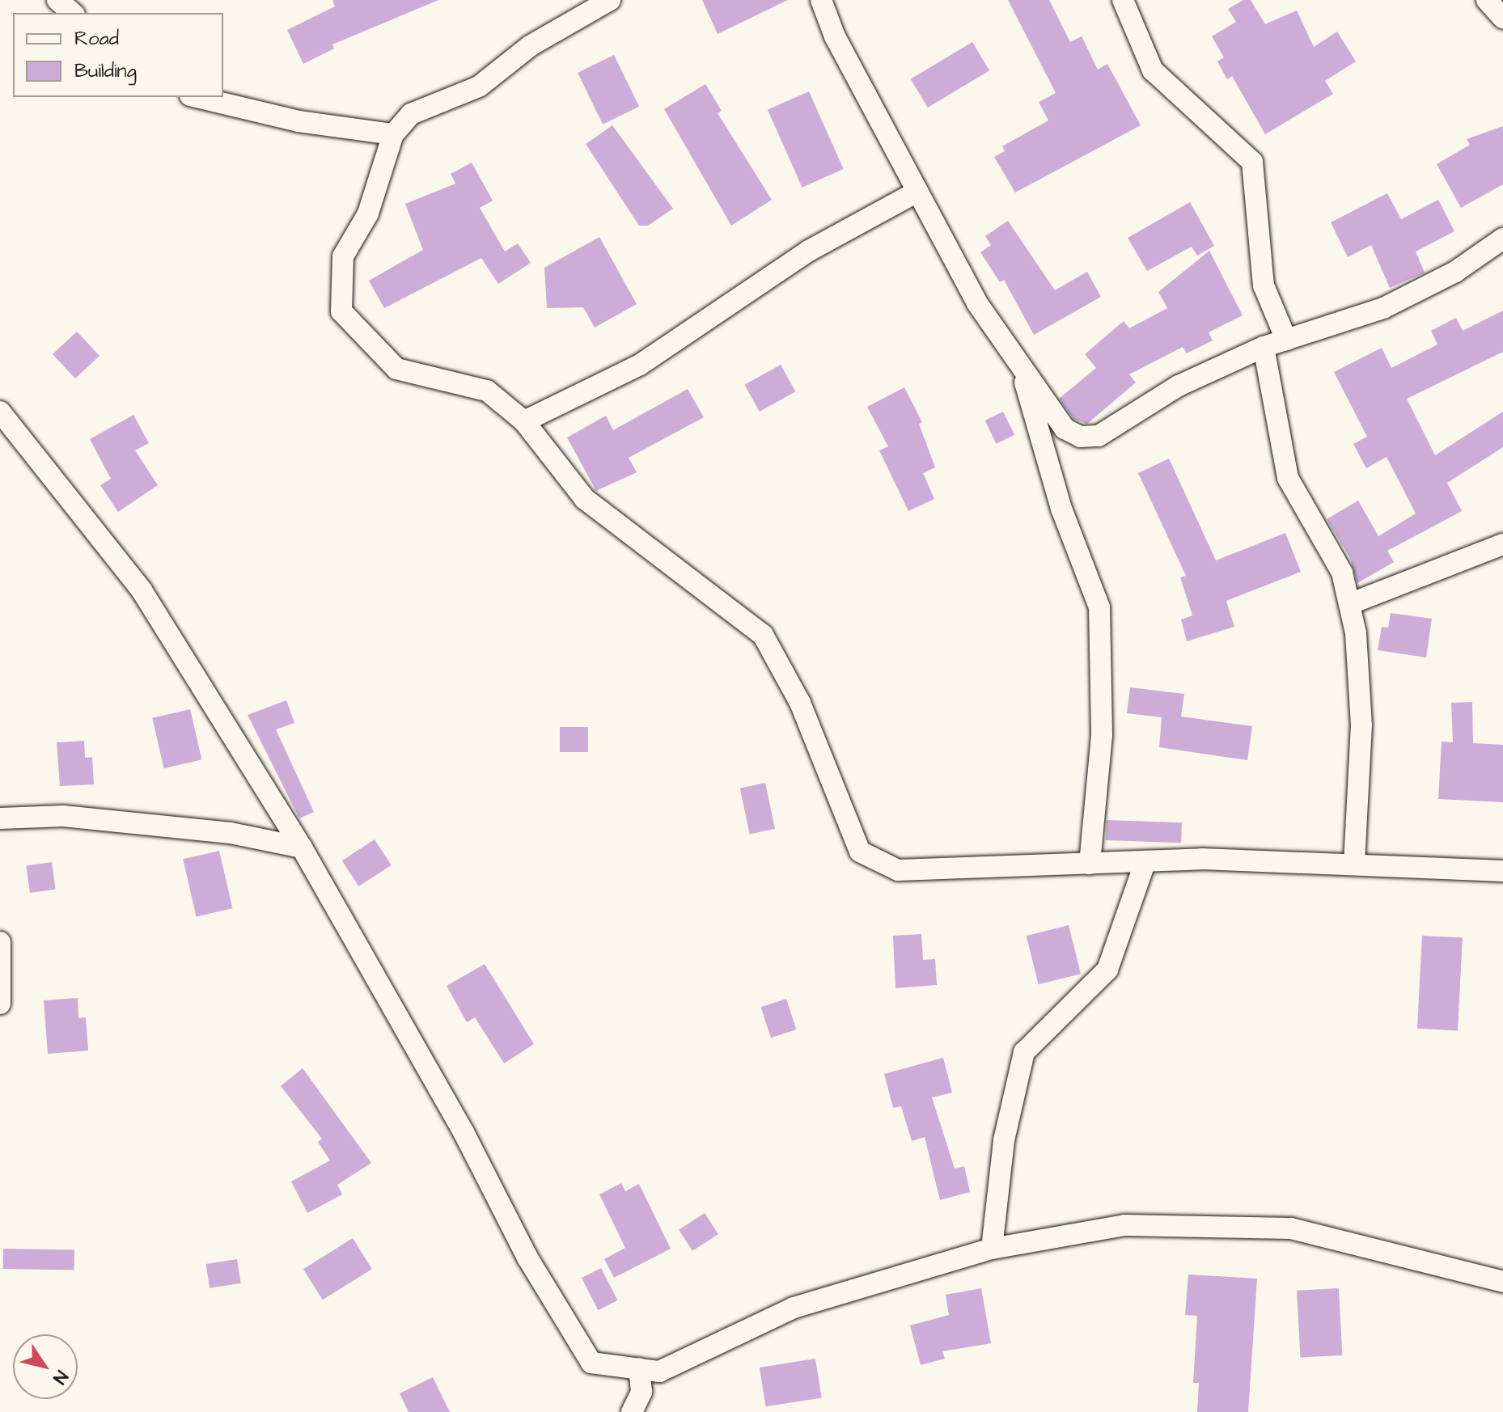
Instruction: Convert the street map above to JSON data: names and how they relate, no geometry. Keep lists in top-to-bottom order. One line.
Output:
{"legend":["Road","Building"],"north":"bottom right"}
